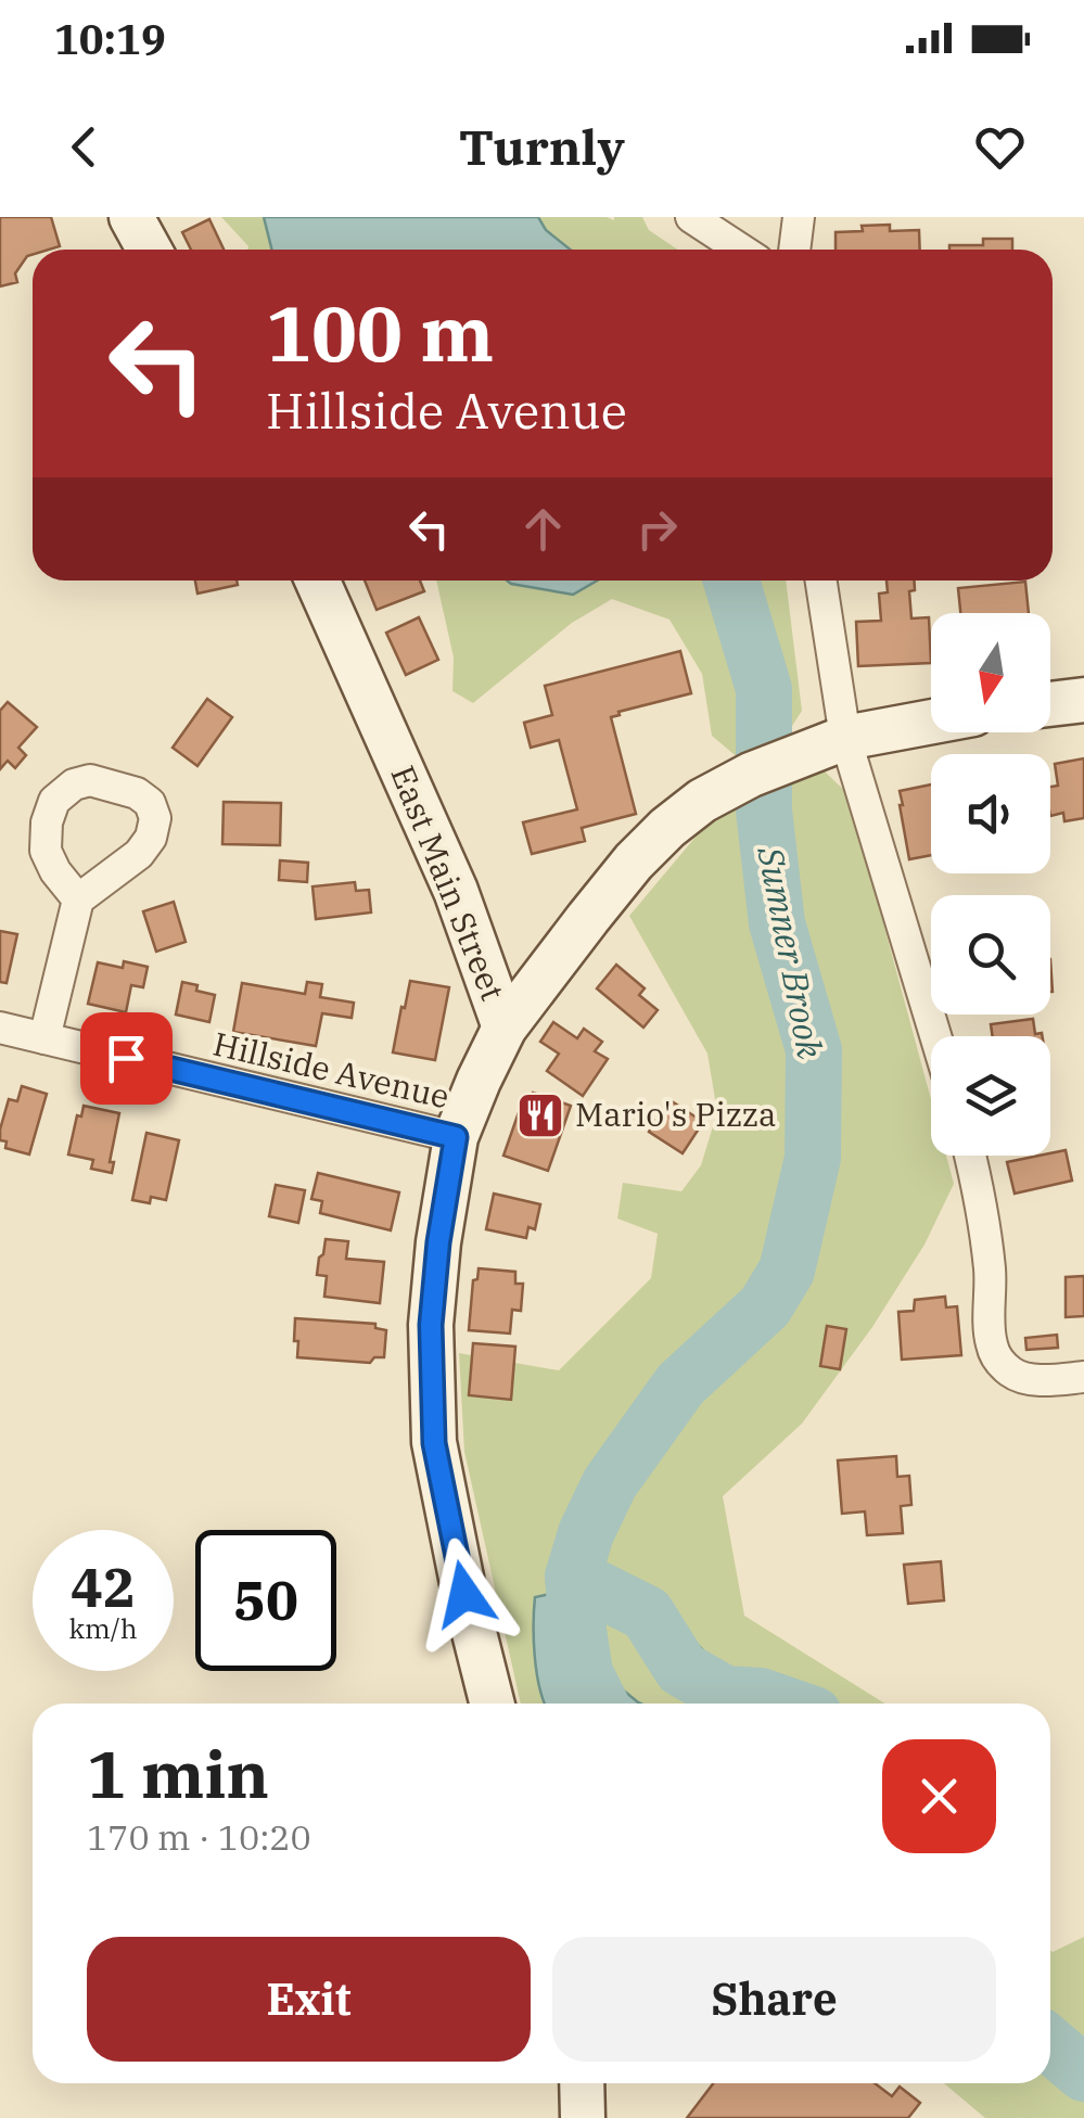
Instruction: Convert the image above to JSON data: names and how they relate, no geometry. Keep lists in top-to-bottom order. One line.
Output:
{"streets":{"main road":["East Main Street"],"street":["Hillside Avenue"]},"crossings":[["East Main Street","Hillside Avenue"]],"water":["Sumner Brook"],"places":{"restaurant":["Mario's Pizza"]},"north":"bottom","page":{"status":"10:19","header":"Turnly","turn":["100 m","Hillside Avenue"],"speed":"42 km/h","limit":"50","heading":["1 min","170 m · 10:20"],"buttons":["Exit","Share"]}}
